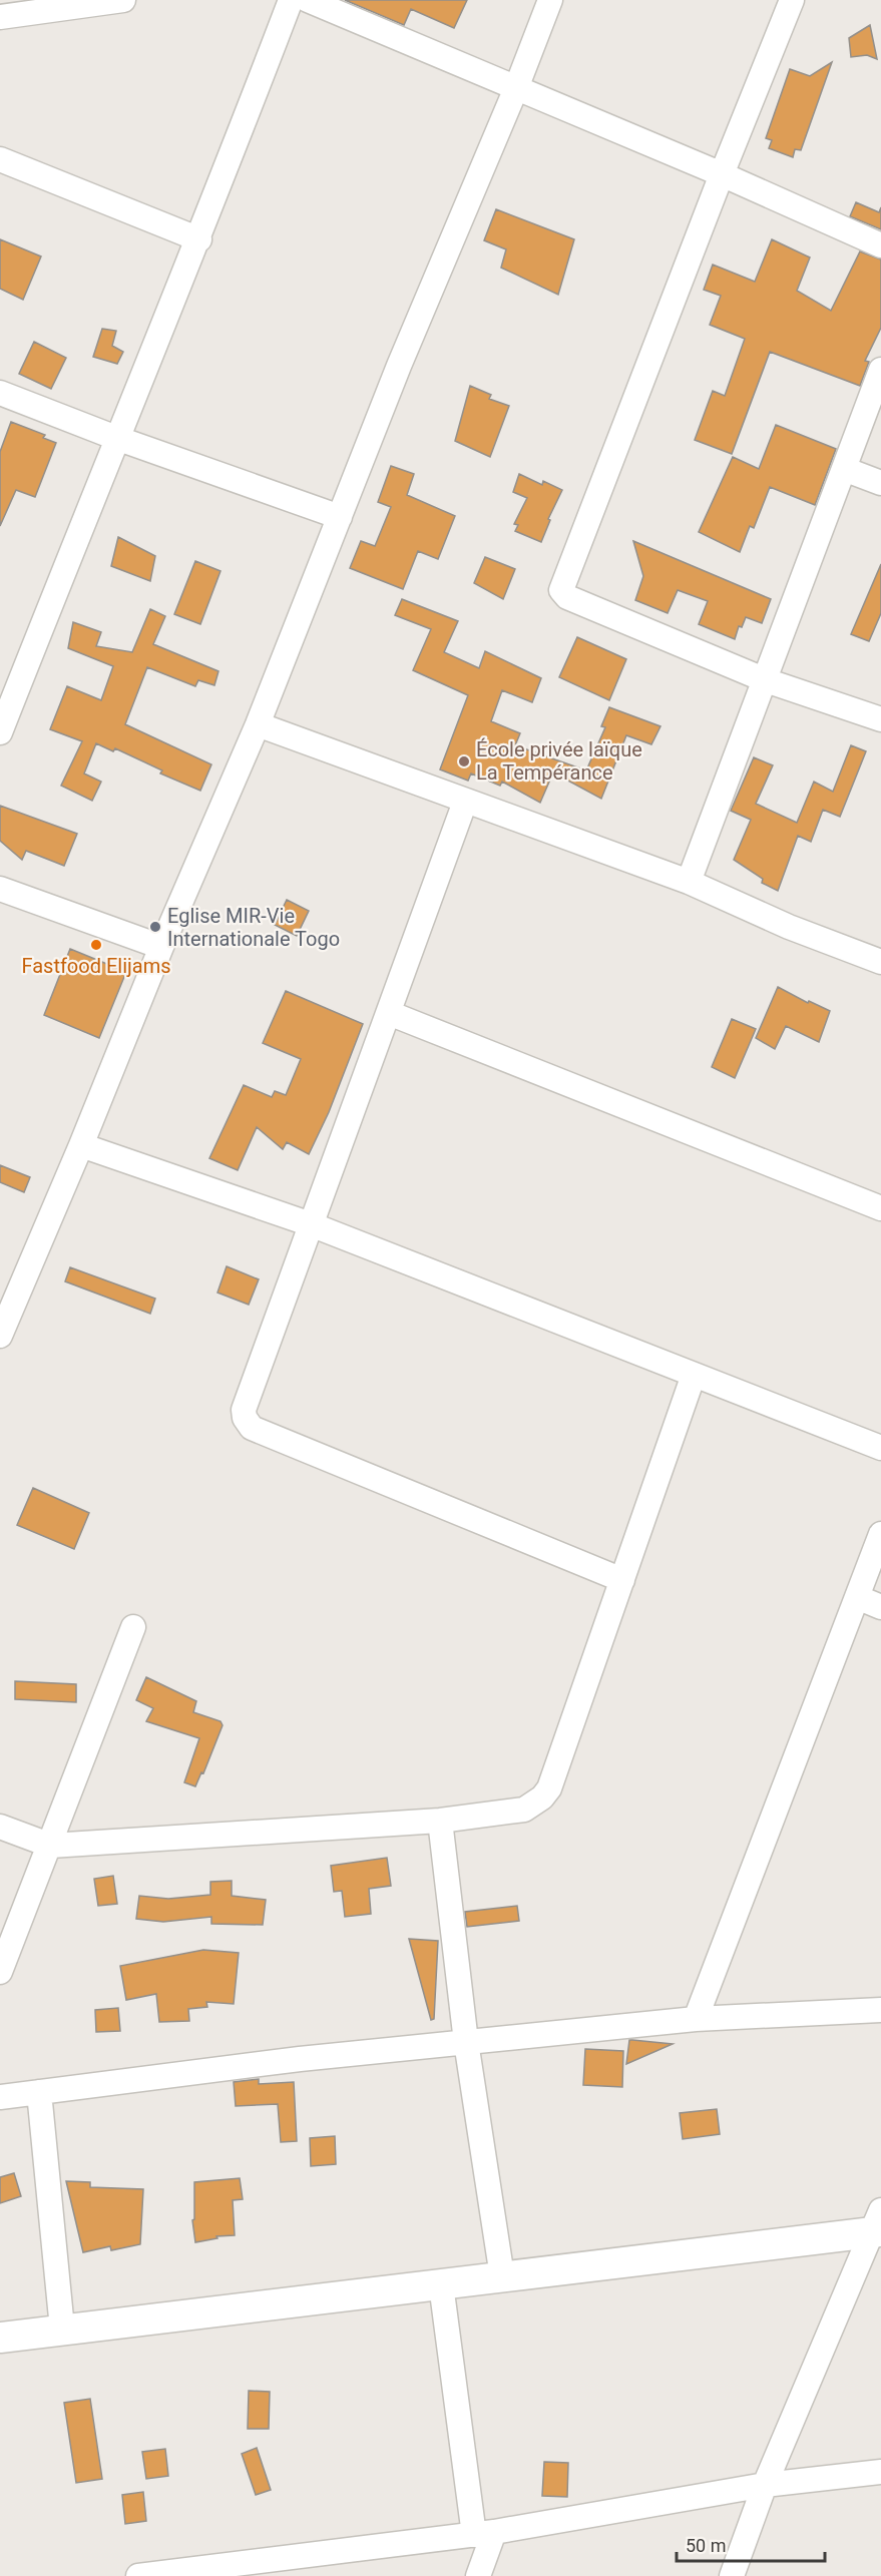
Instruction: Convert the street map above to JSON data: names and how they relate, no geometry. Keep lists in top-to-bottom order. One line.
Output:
{"places":["École privée laïque La Tempérance","Eglise MIR-Vie Internationale Togo","Fastfood Elijams"],"scale_bar":"50 m"}
